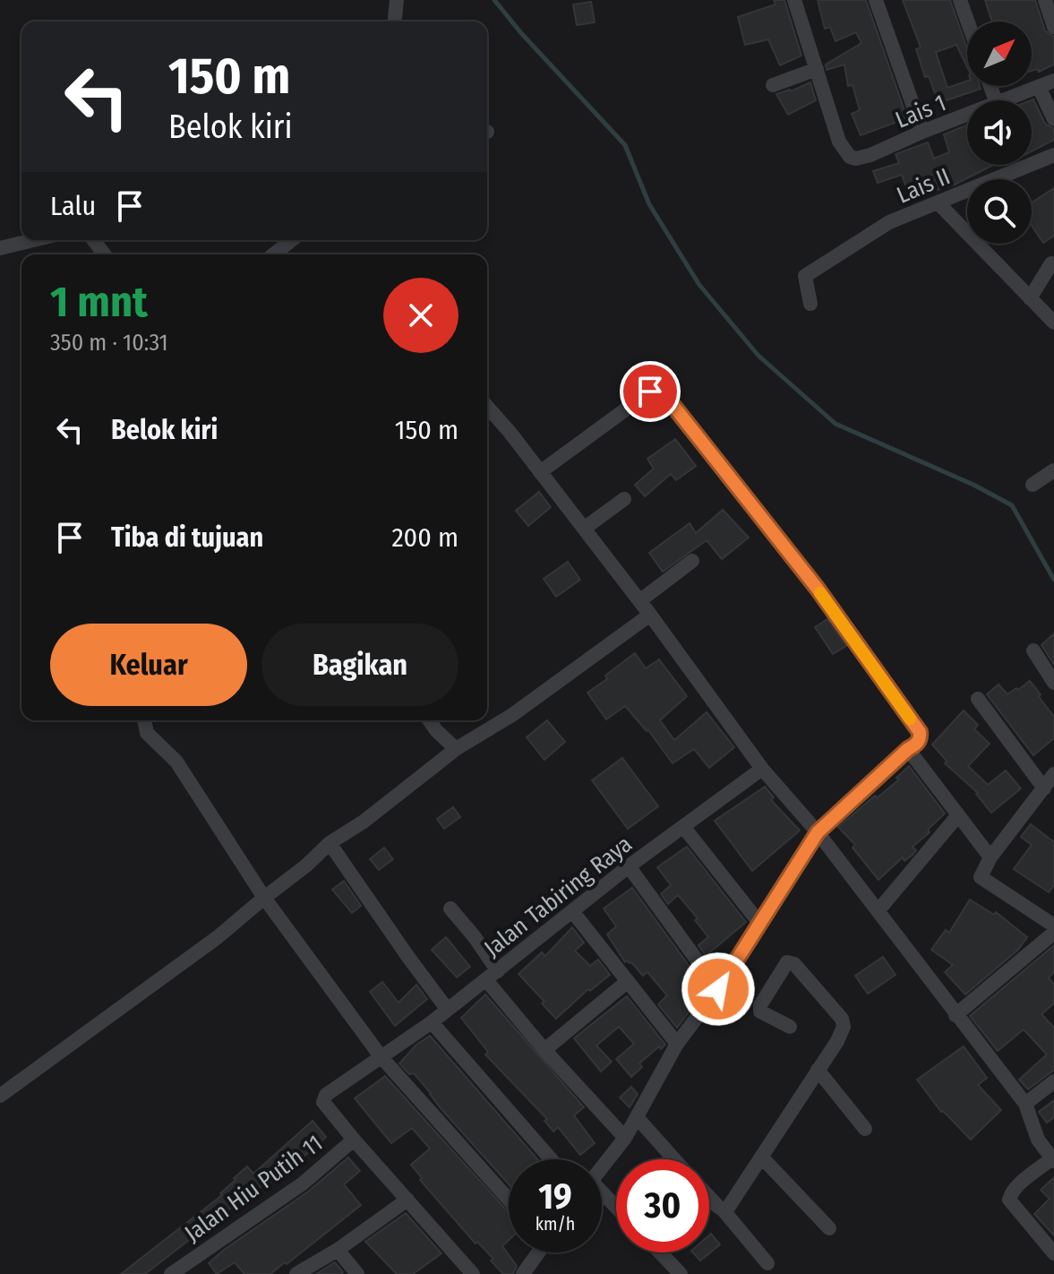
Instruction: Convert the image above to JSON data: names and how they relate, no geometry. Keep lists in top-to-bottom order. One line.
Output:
{"streets":{"street":["Lais 1","Lais II","Jalan Tabiring Raya","Jalan Hiu Putih 11"]},"crossings":[["Jalan Tabiring Raya","Jalan Hiu Putih 11"]],"north":"top right","page":{"turn":["150 m","Belok kiri"],"then":"Lalu","heading":["1 mnt","350 m · 10:31"],"list":[{"name":"Belok kiri","value":"150 m"},{"name":"Tiba di tujuan","value":"200 m"}],"buttons":["Keluar","Bagikan"],"speed":"19 km/h","limit":"30"}}
